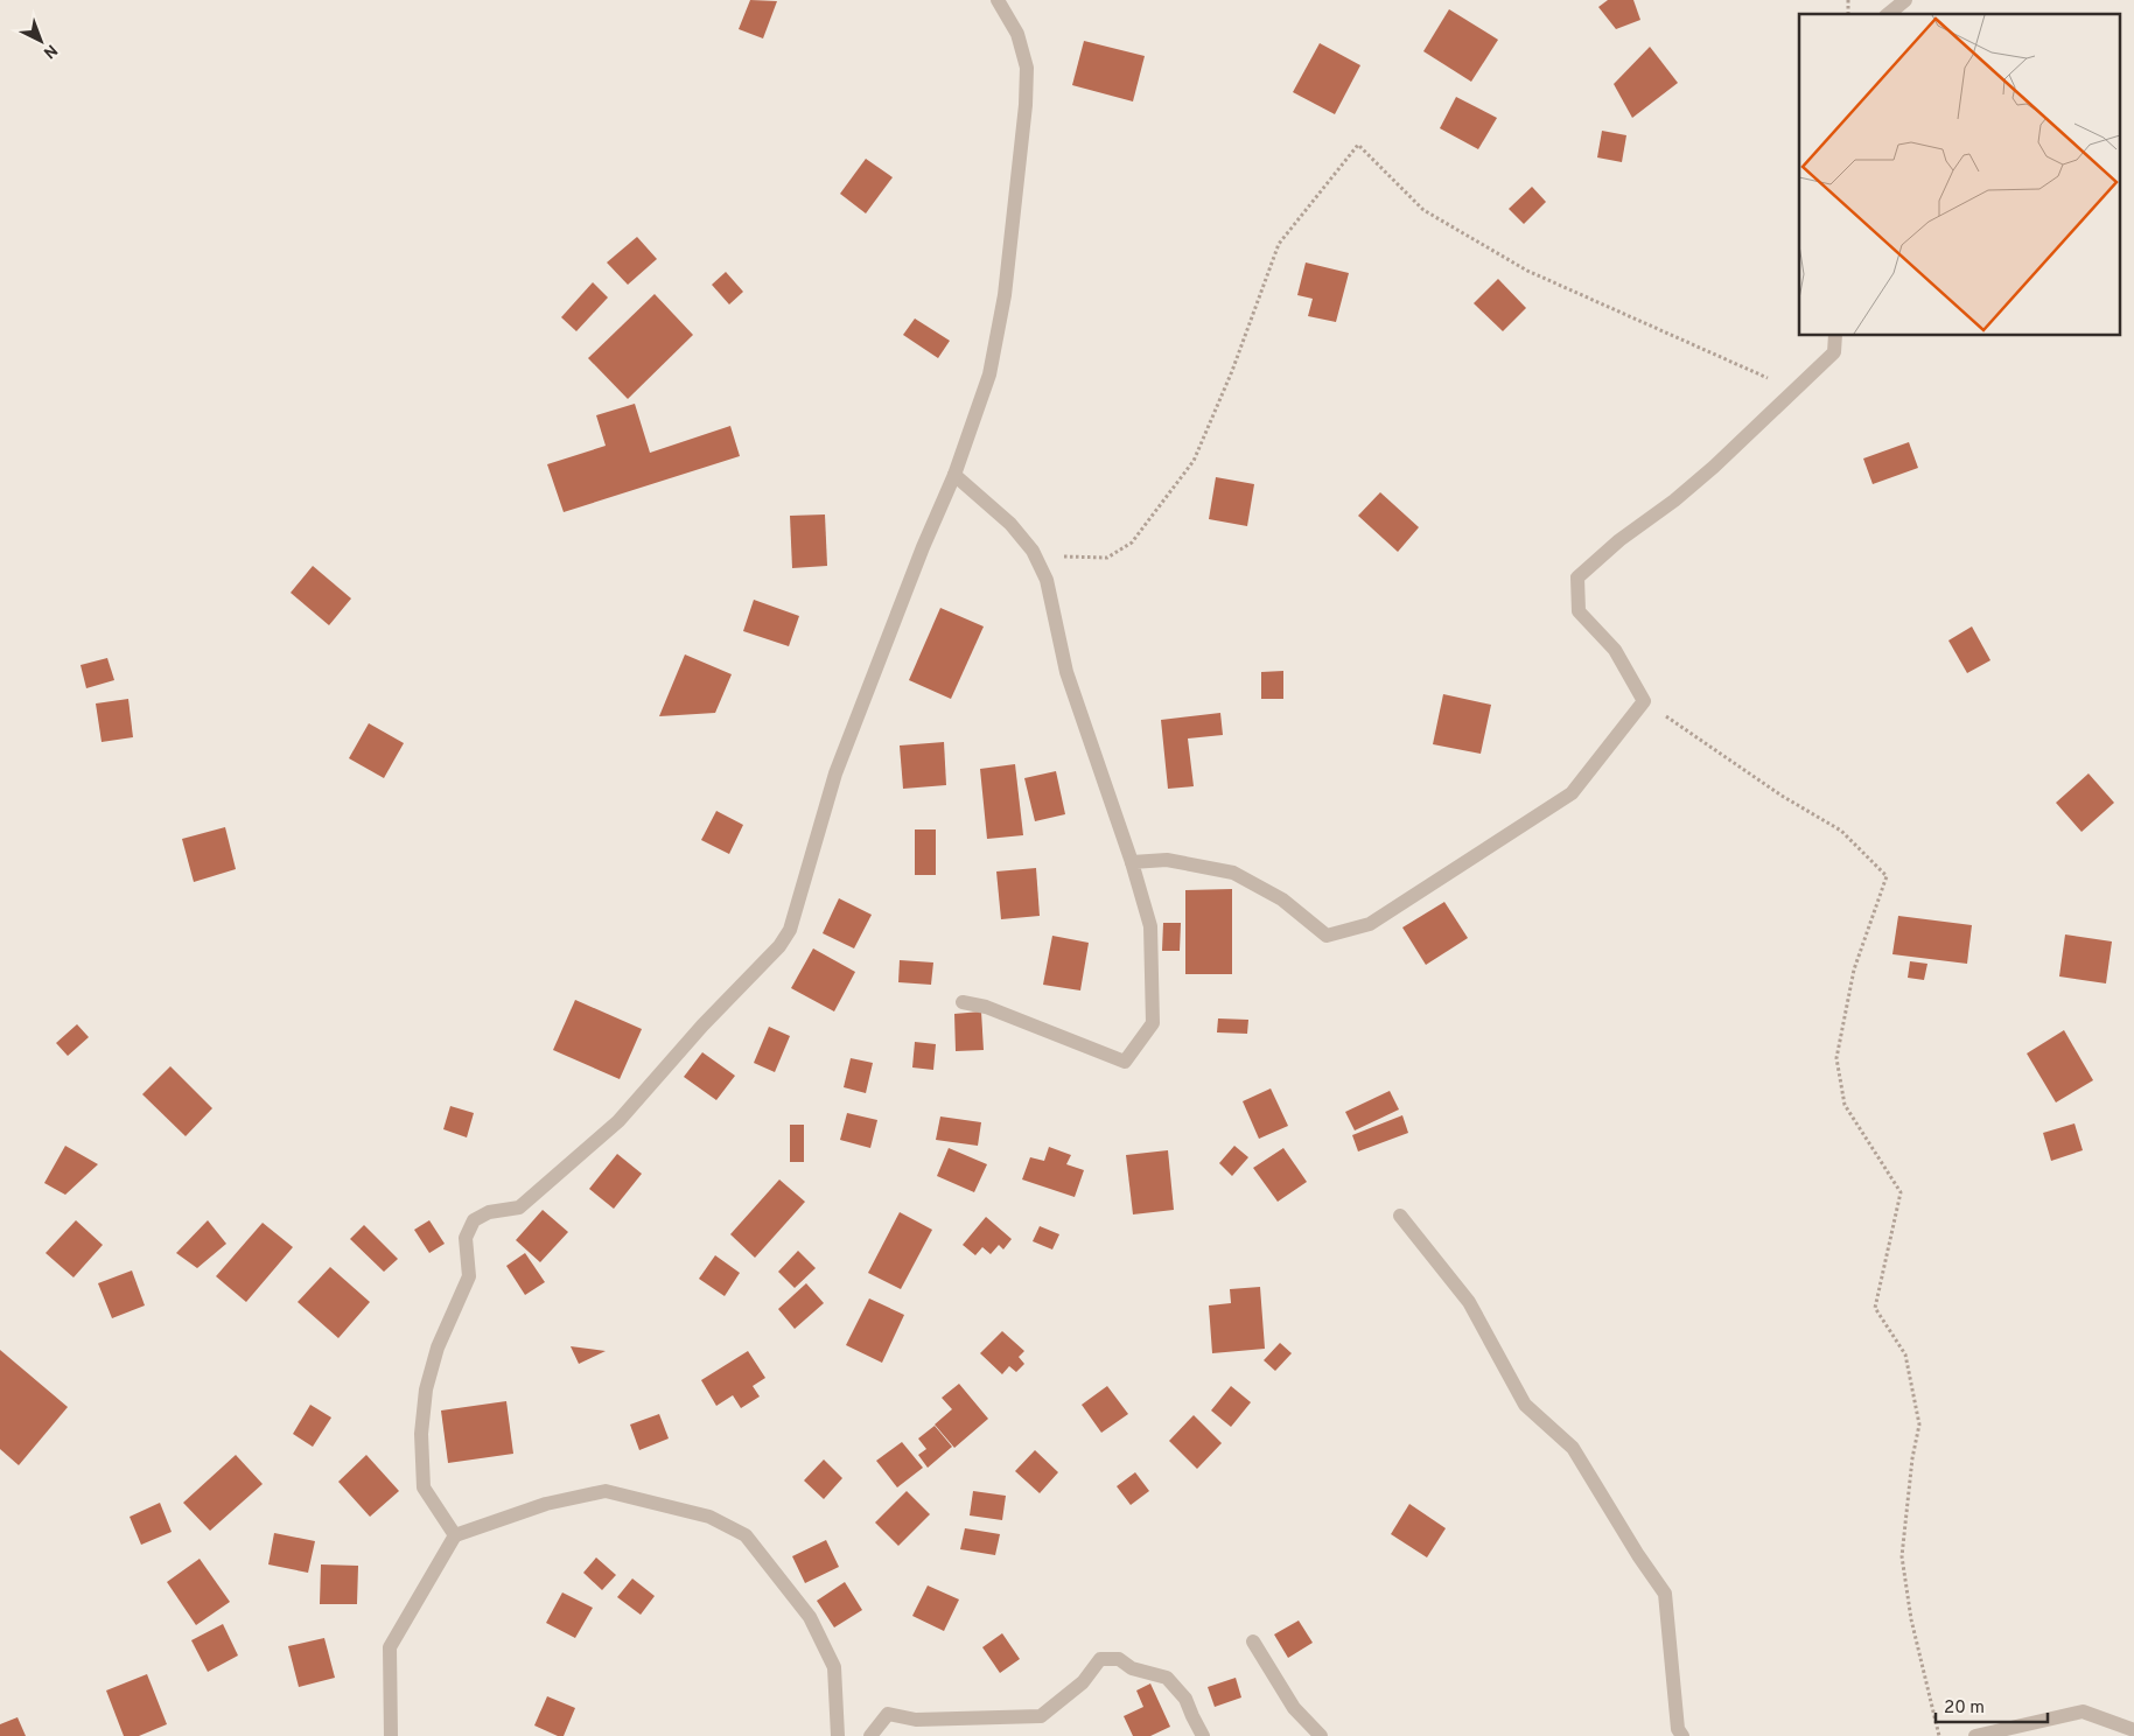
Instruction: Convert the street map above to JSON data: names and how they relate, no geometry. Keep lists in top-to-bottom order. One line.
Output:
{"scale_bar":"20 m","north":"bottom right"}
